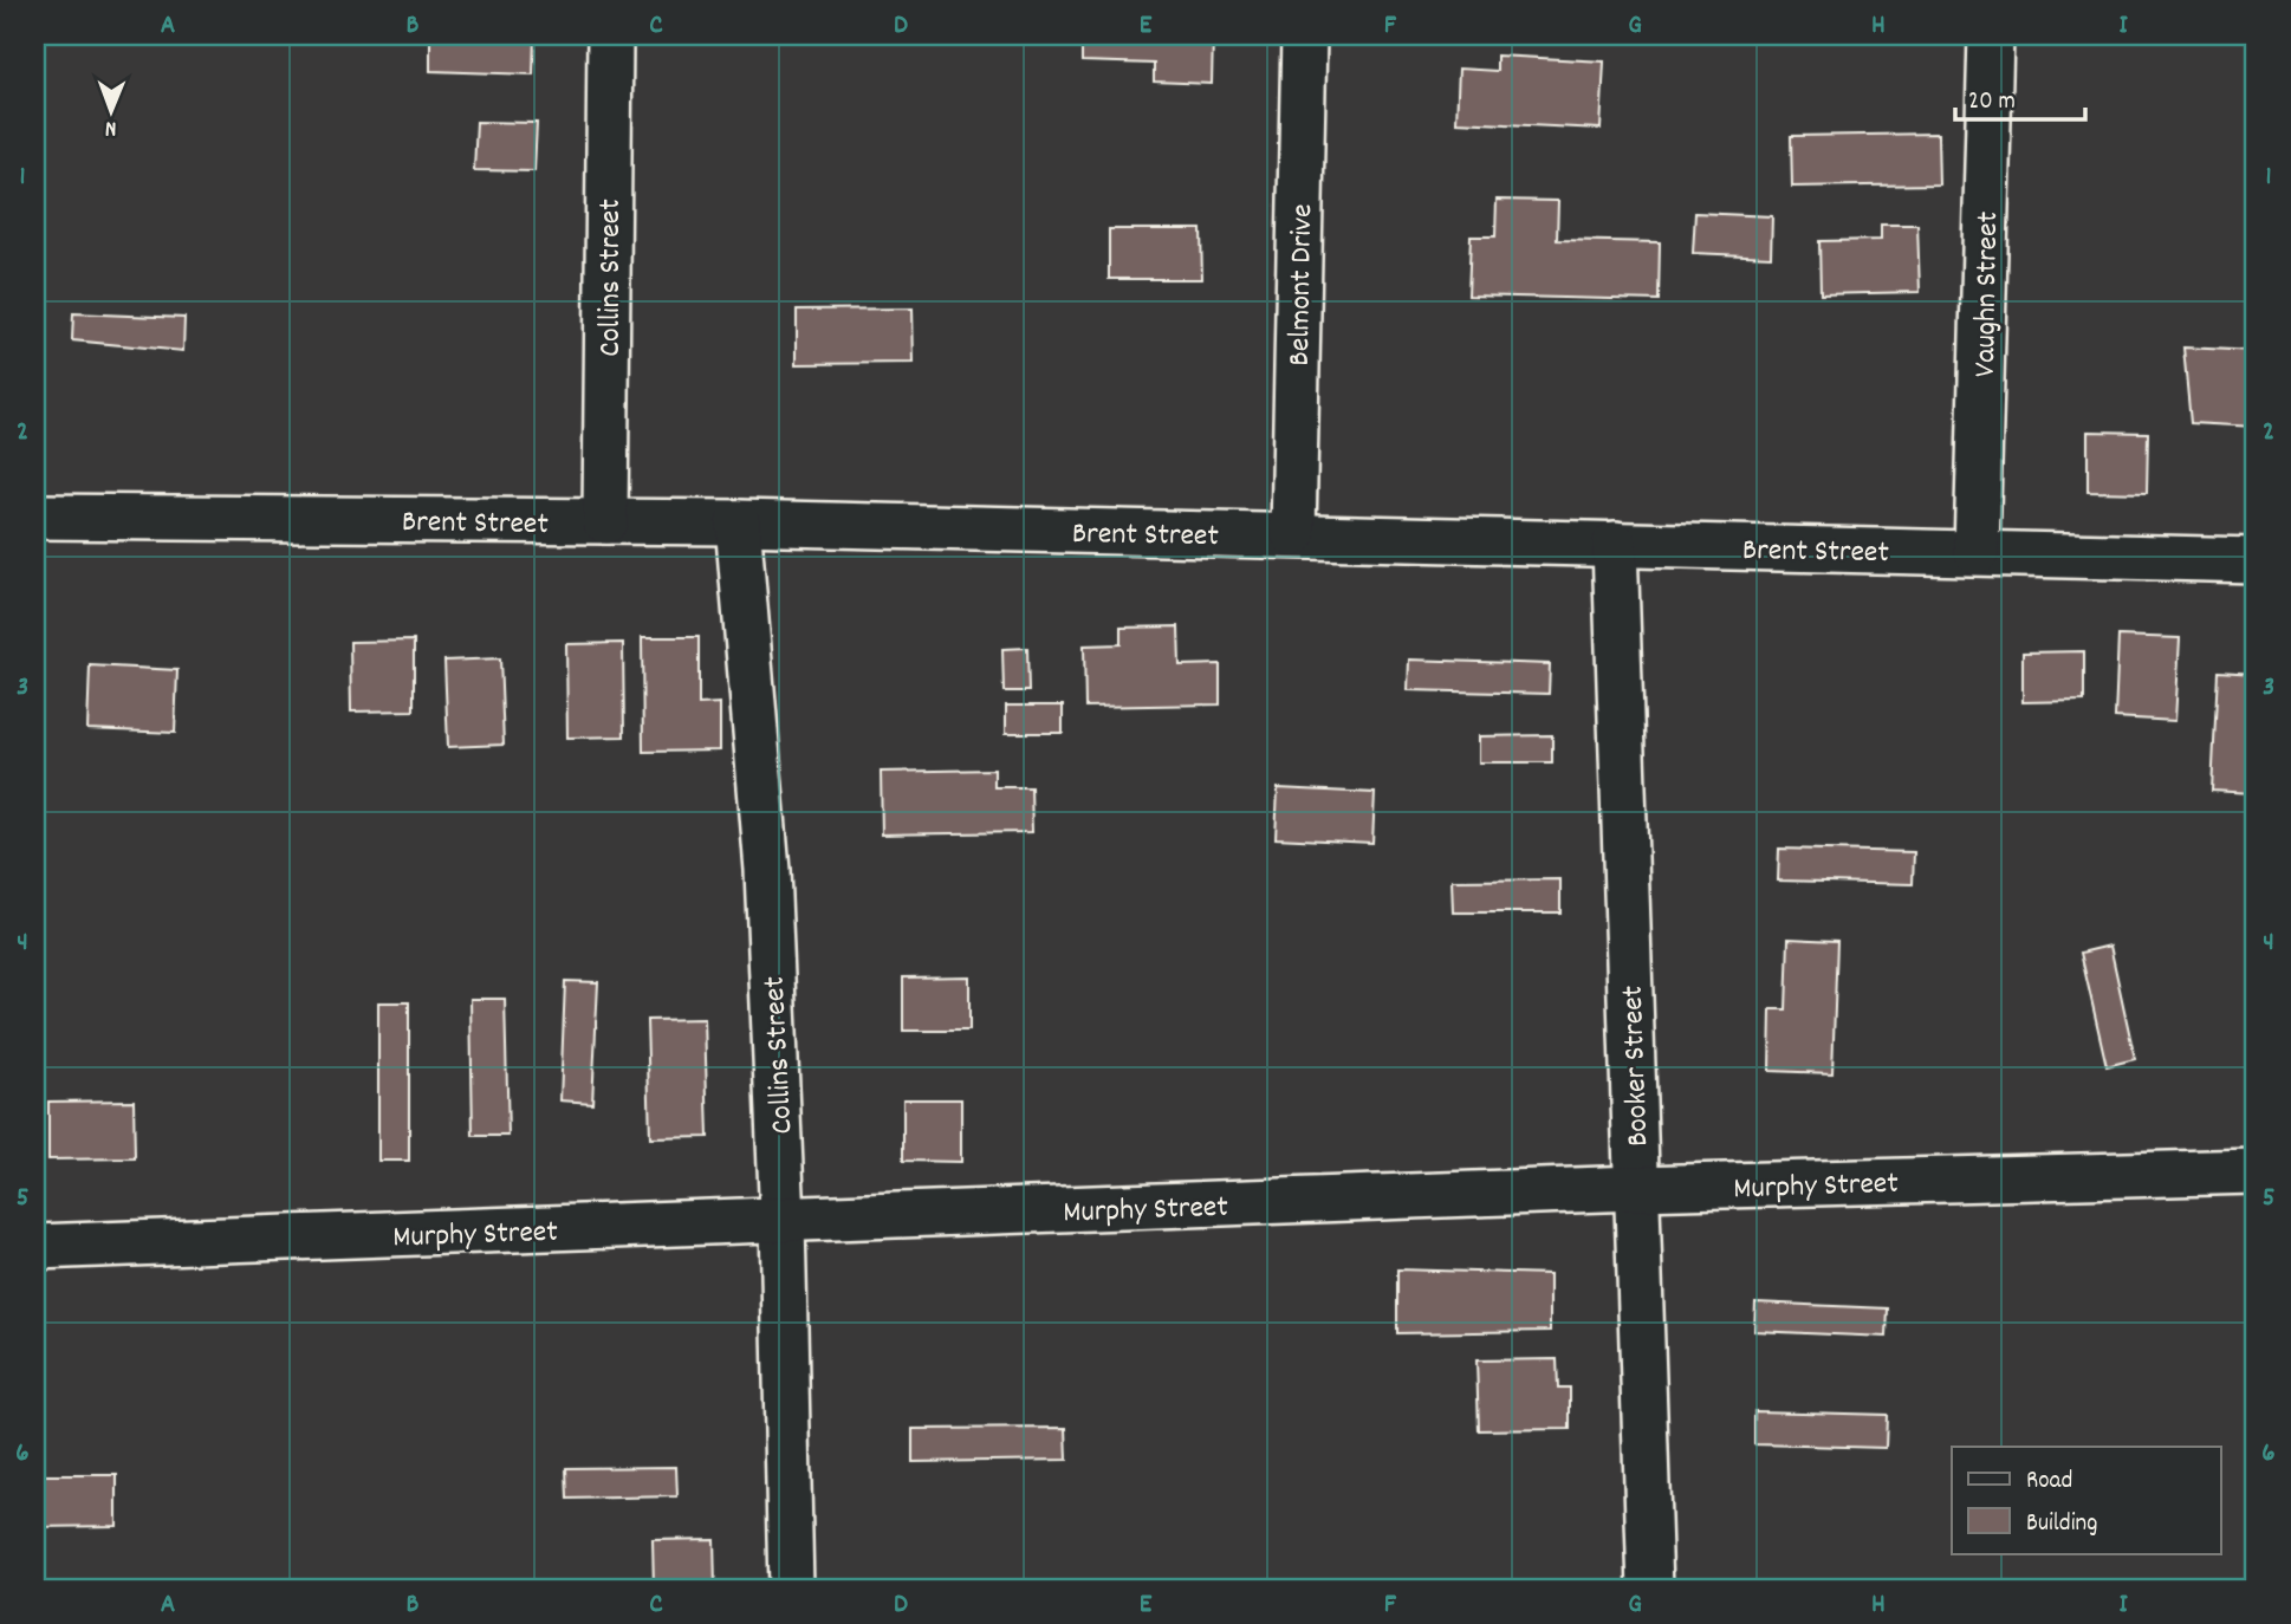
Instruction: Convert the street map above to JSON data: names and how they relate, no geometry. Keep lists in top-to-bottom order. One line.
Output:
{"streets":{"street":["Collins Street","Belmont Drive","Vaughn Street","Brent Street","Booker Street","Murphy Street"]},"crossings":[["Collins Street","Brent Street"],["Collins Street","Murphy Street"],["Belmont Drive","Brent Street"],["Vaughn Street","Brent Street"],["Brent Street","Booker Street"],["Booker Street","Murphy Street"]],"legend":["Road","Building"],"scale_bar":"20 m","north":"bottom","grid":{"columns":["A","B","C","D","E","F","G","H","I"],"rows":["1","2","3","4","5","6"]}}
